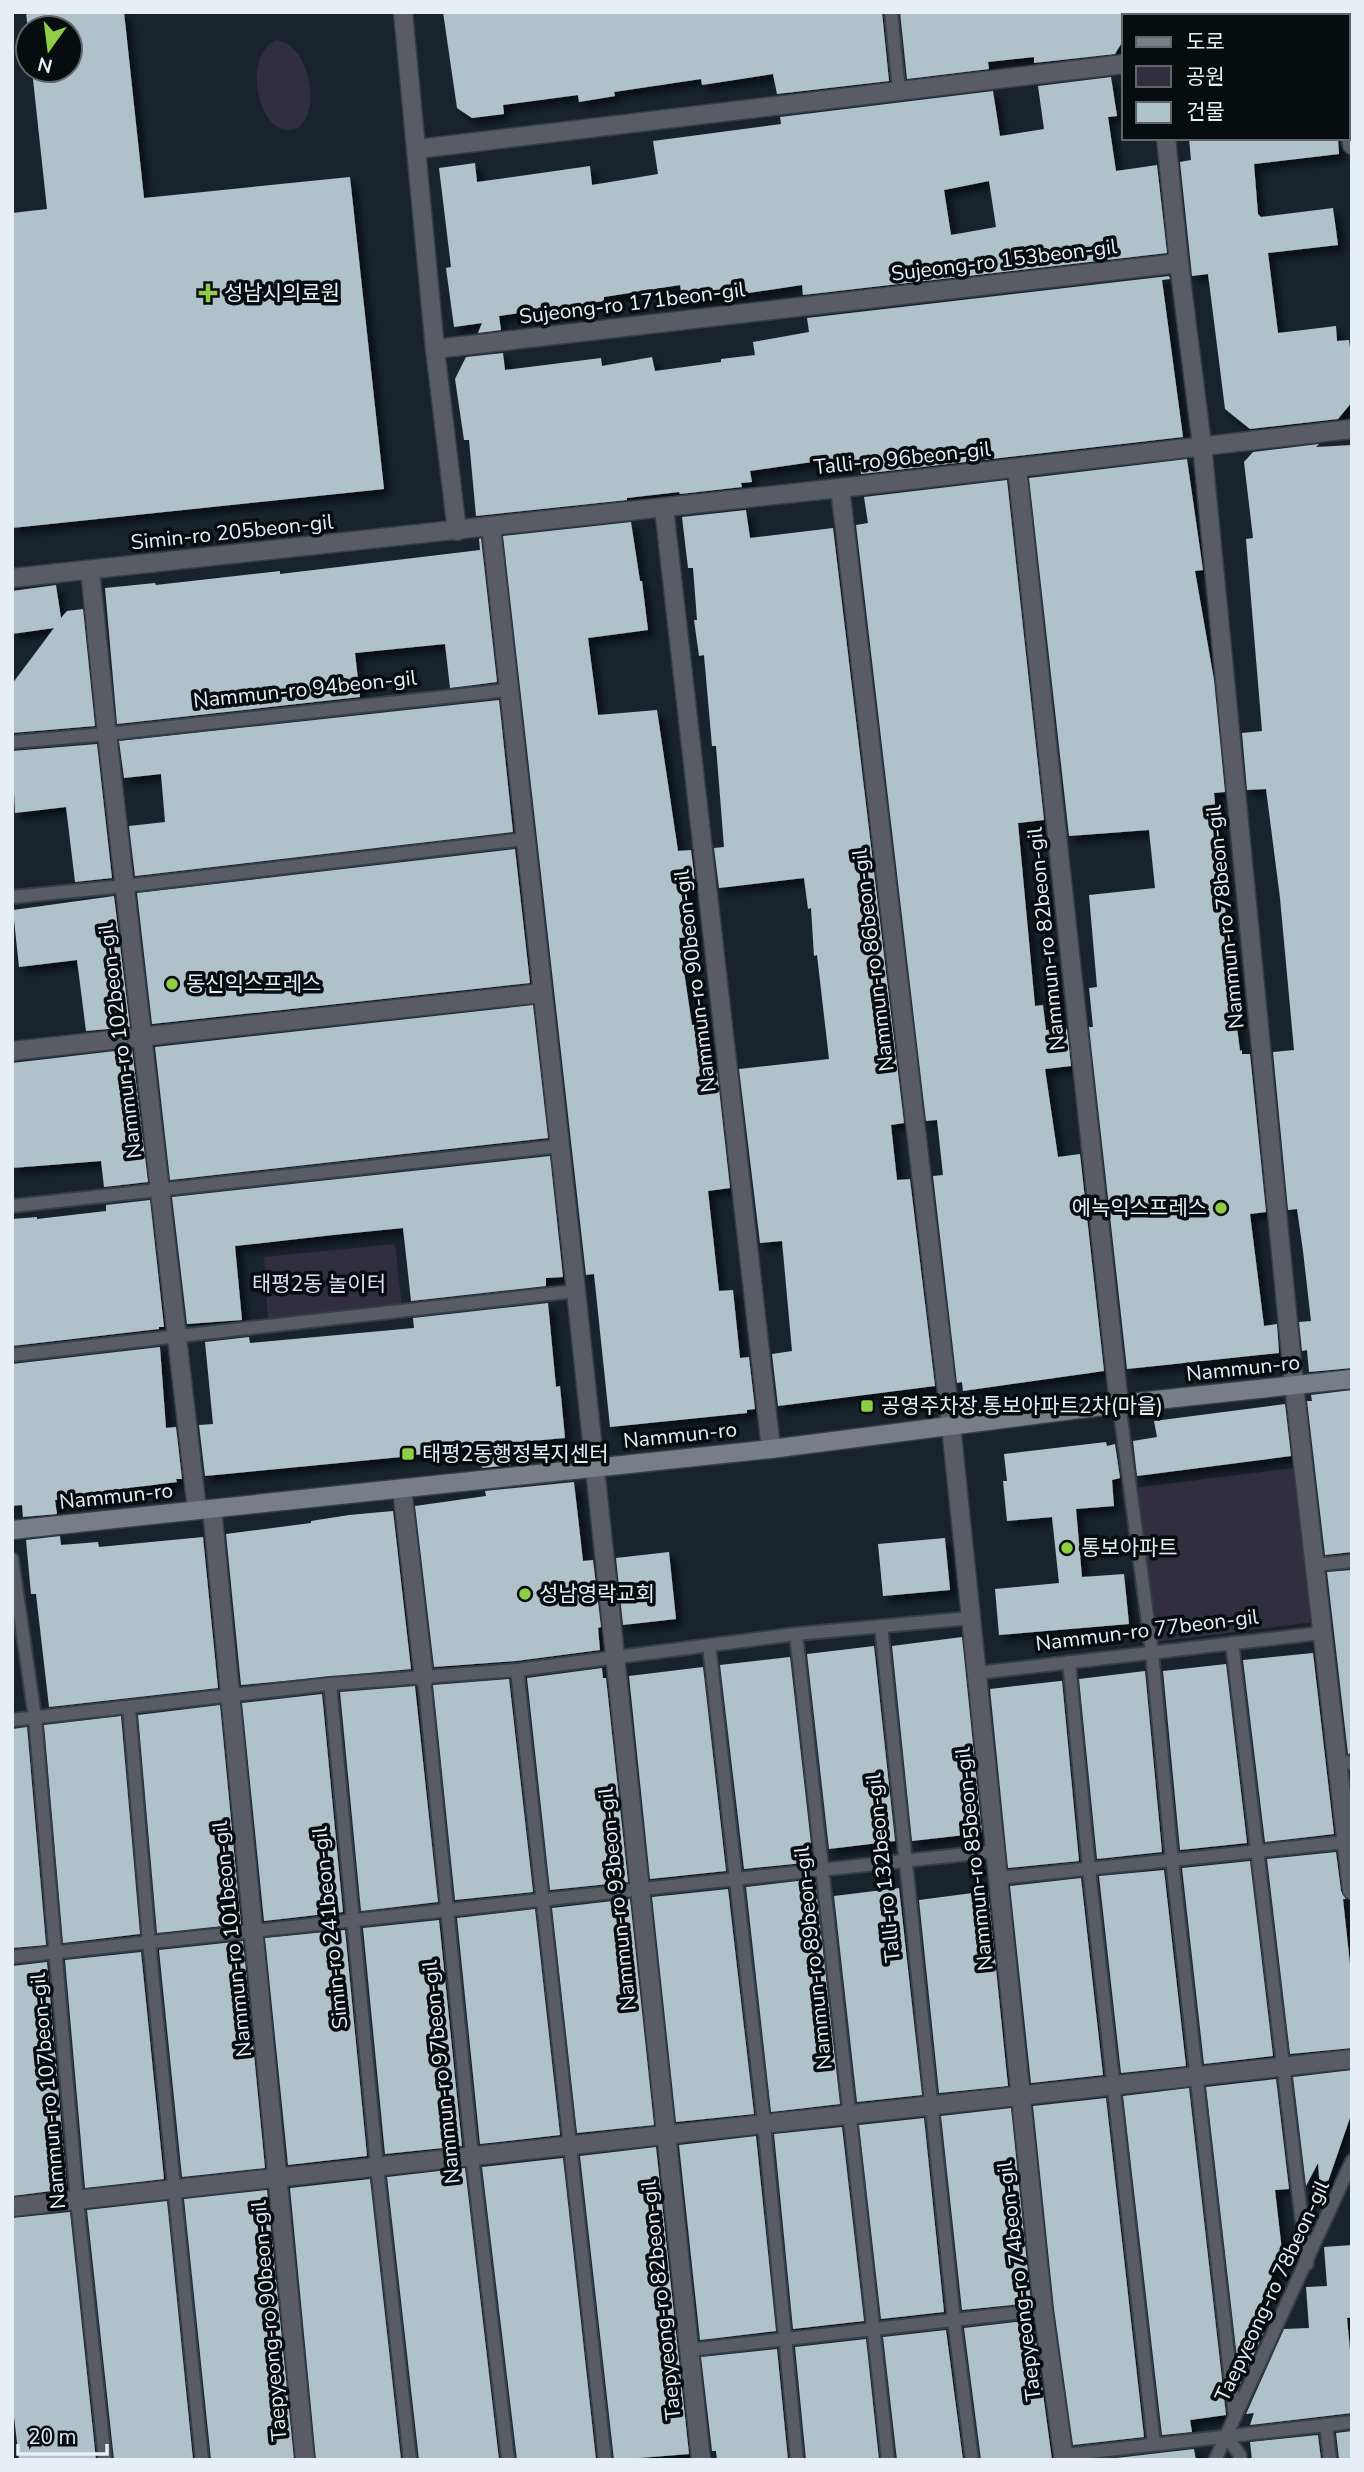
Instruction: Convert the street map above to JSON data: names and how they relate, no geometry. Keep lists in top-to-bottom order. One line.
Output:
{"streets":{"main road":["Nammun-ro"],"street":["Sujeong-ro 153beon-gil","Sujeong-ro 171beon-gil","Talli-ro 96beon-gil","Simin-ro 205beon-gil","Nammun-ro 78beon-gil","Nammun-ro 82beon-gil","Nammun-ro 86beon-gil","Nammun-ro 90beon-gil","Nammun-ro 102beon-gil","Nammun-ro 85beon-gil","Nammun-ro 93beon-gil","Nammun-ro 101beon-gil","Nammun-ro 97beon-gil","Taepyeong-ro 74beon-gil","Taepyeong-ro 82beon-gil","Taepyeong-ro 90beon-gil"],"lane":["Nammun-ro 94beon-gil","Nammun-ro 77beon-gil","Talli-ro 132beon-gil","Simin-ro 241beon-gil","Nammun-ro 89beon-gil","Nammun-ro 107beon-gil","Taepyeong-ro 78beon-gil"]},"crossings":[["Sujeong-ro 153beon-gil","Sujeong-ro 171beon-gil"],["Talli-ro 96beon-gil","Simin-ro 205beon-gil"],["Talli-ro 96beon-gil","Nammun-ro 78beon-gil"],["Talli-ro 96beon-gil","Nammun-ro 82beon-gil"],["Talli-ro 96beon-gil","Nammun-ro 86beon-gil"],["Talli-ro 96beon-gil","Nammun-ro 90beon-gil"],["Simin-ro 205beon-gil","Nammun-ro 102beon-gil"],["Nammun-ro 94beon-gil","Nammun-ro 102beon-gil"],["Nammun-ro 78beon-gil","Nammun-ro"],["Nammun-ro 82beon-gil","Nammun-ro"],["Nammun-ro 86beon-gil","Nammun-ro"],["Nammun-ro 86beon-gil","Nammun-ro 85beon-gil"],["Nammun-ro 90beon-gil","Nammun-ro"],["Nammun-ro 102beon-gil","Nammun-ro"],["Nammun-ro 102beon-gil","Nammun-ro 101beon-gil"],["Nammun-ro","Nammun-ro 85beon-gil"],["Nammun-ro","Nammun-ro 93beon-gil"],["Nammun-ro","Nammun-ro 101beon-gil"],["Nammun-ro","Nammun-ro 97beon-gil"],["Nammun-ro 77beon-gil","Nammun-ro 85beon-gil"],["Nammun-ro 85beon-gil","Taepyeong-ro 74beon-gil"],["Nammun-ro 93beon-gil","Taepyeong-ro 82beon-gil"],["Nammun-ro 101beon-gil","Taepyeong-ro 90beon-gil"],["Taepyeong-ro 74beon-gil","Taepyeong-ro 78beon-gil"]],"parks":["태평2동 놀이터"],"places":{"health":["성남시의료원"],"other":["동신익스프레스","에녹익스프레스","통보아파트","성남영락교회"],"transit":["공영주차장.통보아파트2차(마을)","태평2동행정복지센터"]},"legend":["도로","공원","건물"],"scale_bar":"20 m","north":"bottom"}
